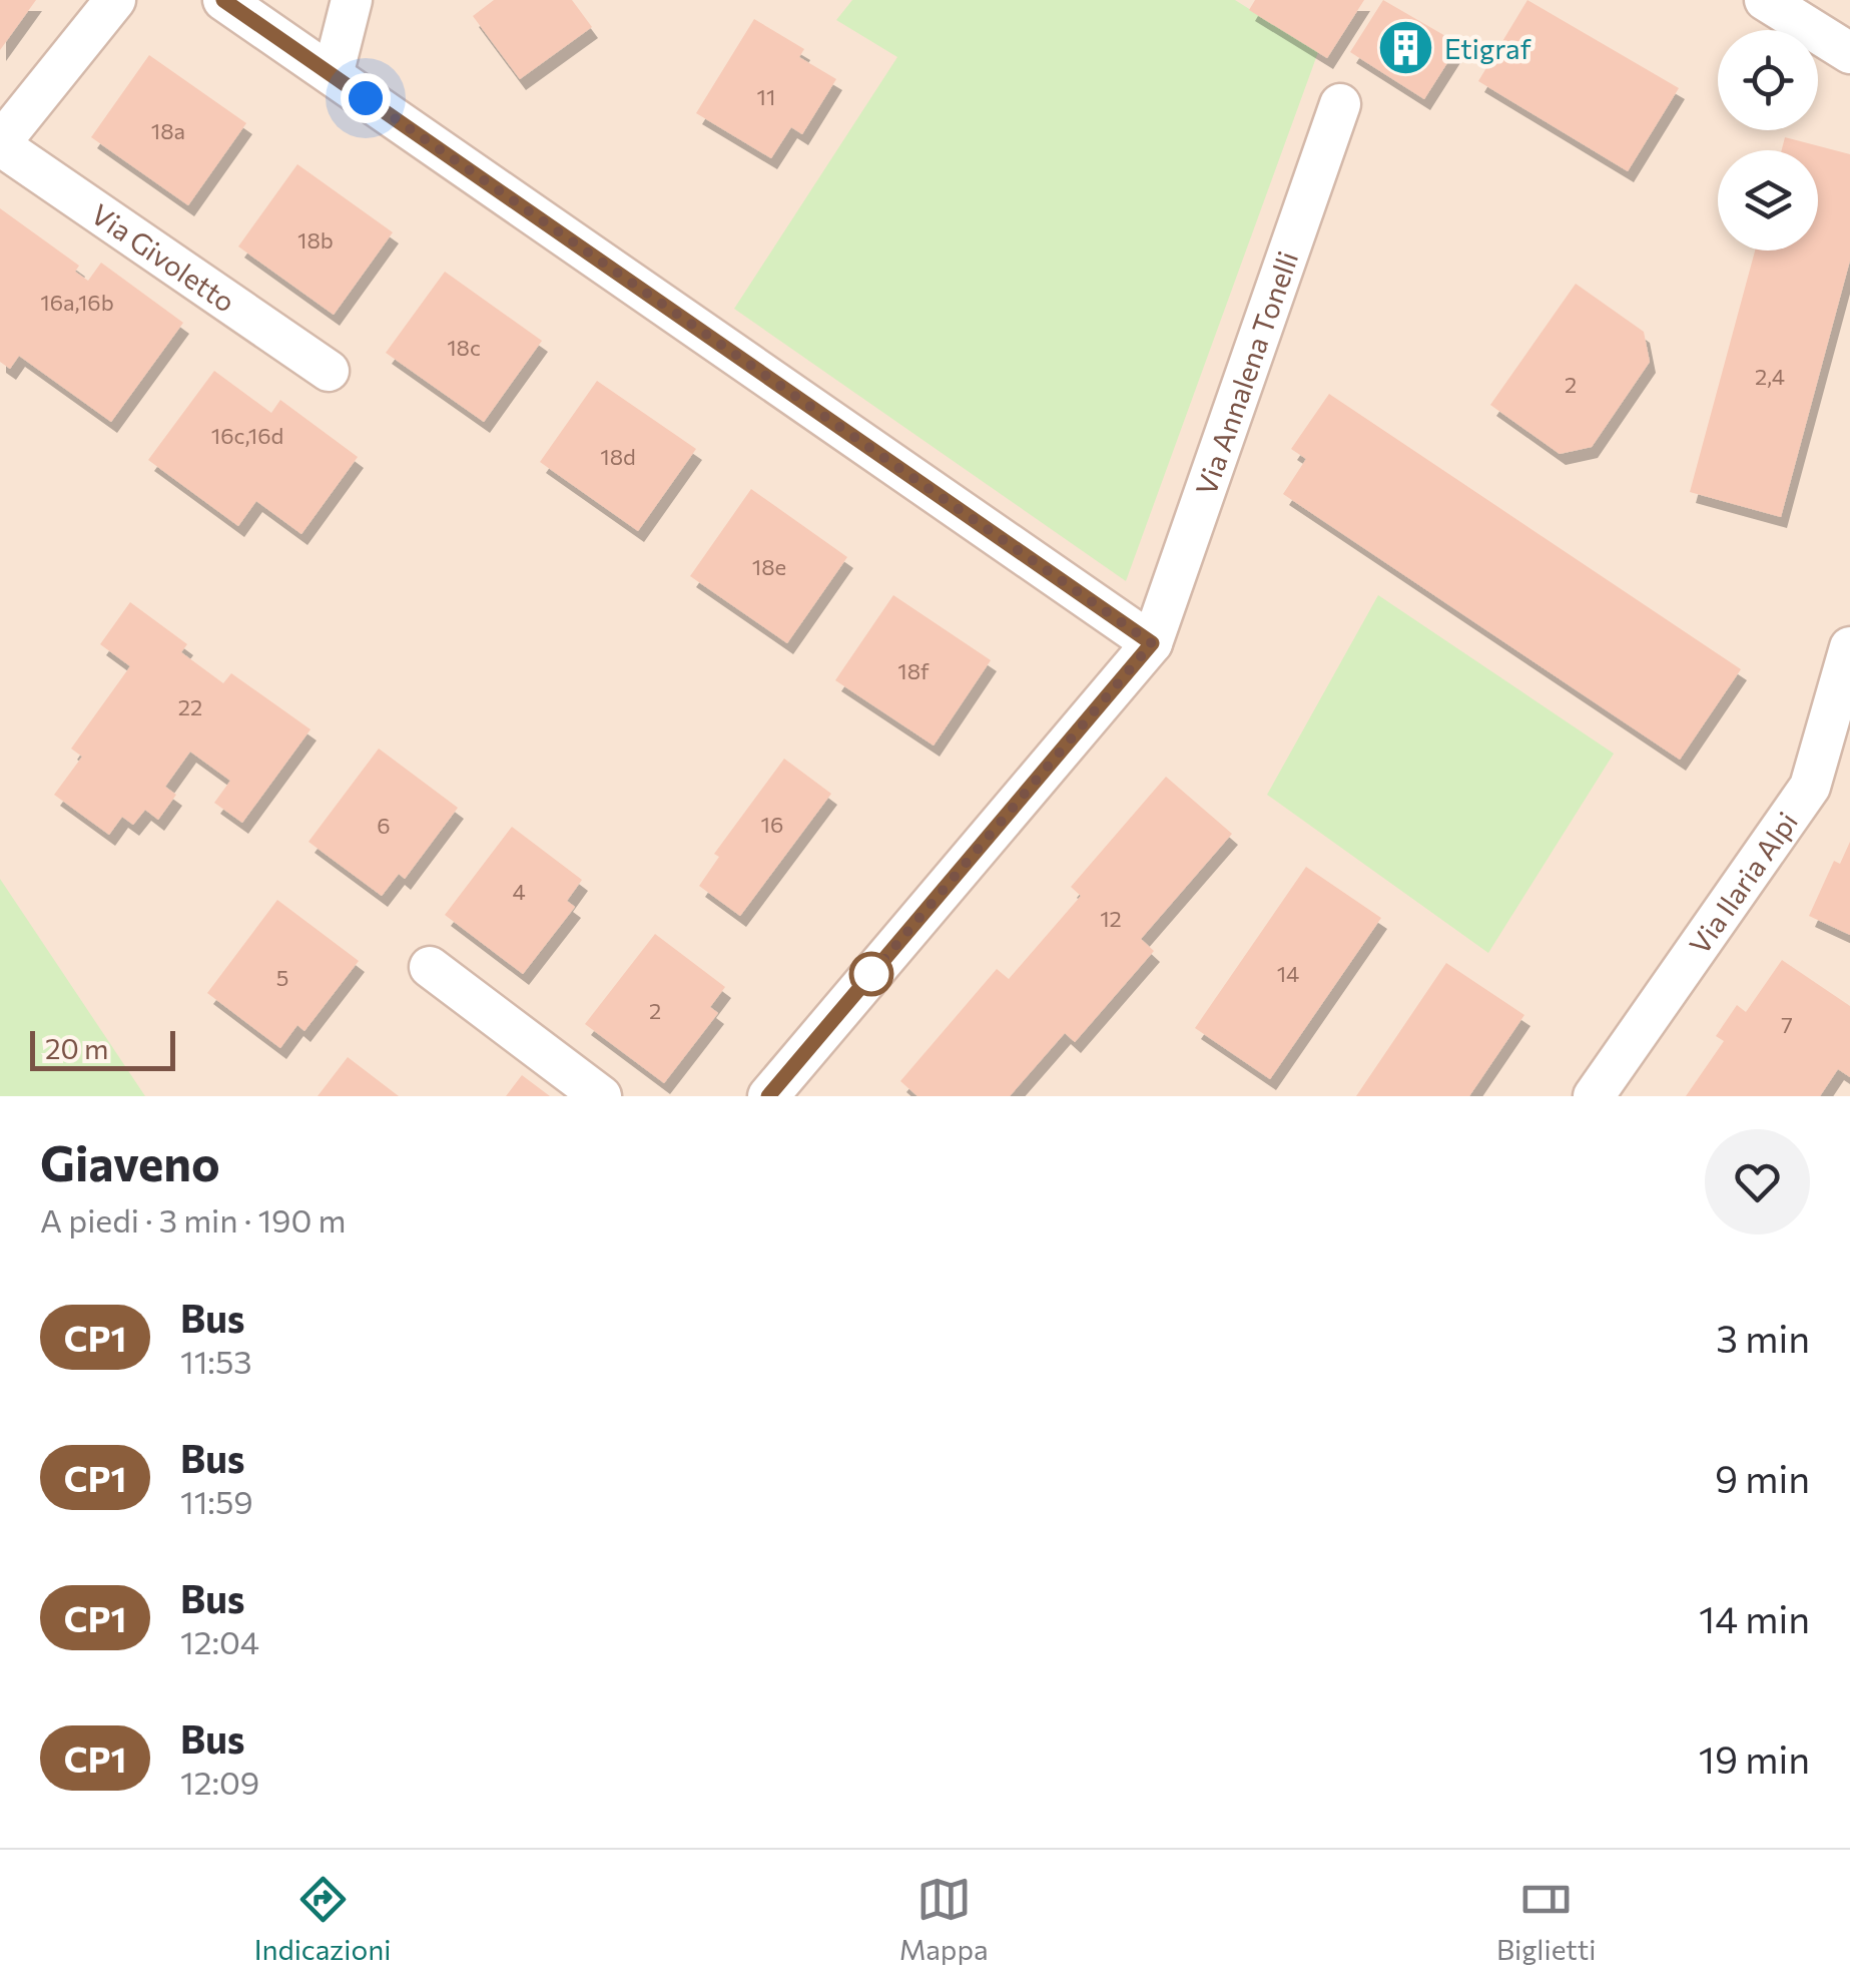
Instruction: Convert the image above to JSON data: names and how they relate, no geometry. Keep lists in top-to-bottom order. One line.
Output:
{"streets":{"street":["Via Givoletto","Via Annalena Tonelli","Via Ilaria Alpi"]},"places":{"building":["Etigraf"]},"lines":["bus line CP1"],"house_numbers":["11","18a","18b","16a,16b","18c","2,4","2","16c,16d","18d","18e","18f","22","16","6","4","12","14","5","2","7"],"scale_bar":"20 m","page":{"scale":"20 m","heading":["Giaveno","A piedi · 3 min · 190 m"],"list":[{"mark":"CP1","name":"Bus","note":"11:53","value":"3 min"},{"mark":"CP1","name":"Bus","note":"11:59","value":"9 min"},{"mark":"CP1","name":"Bus","note":"12:04","value":"14 min"},{"mark":"CP1","name":"Bus","note":"12:09","value":"19 min"}],"tabs":["Indicazioni","Mappa","Biglietti"]}}
